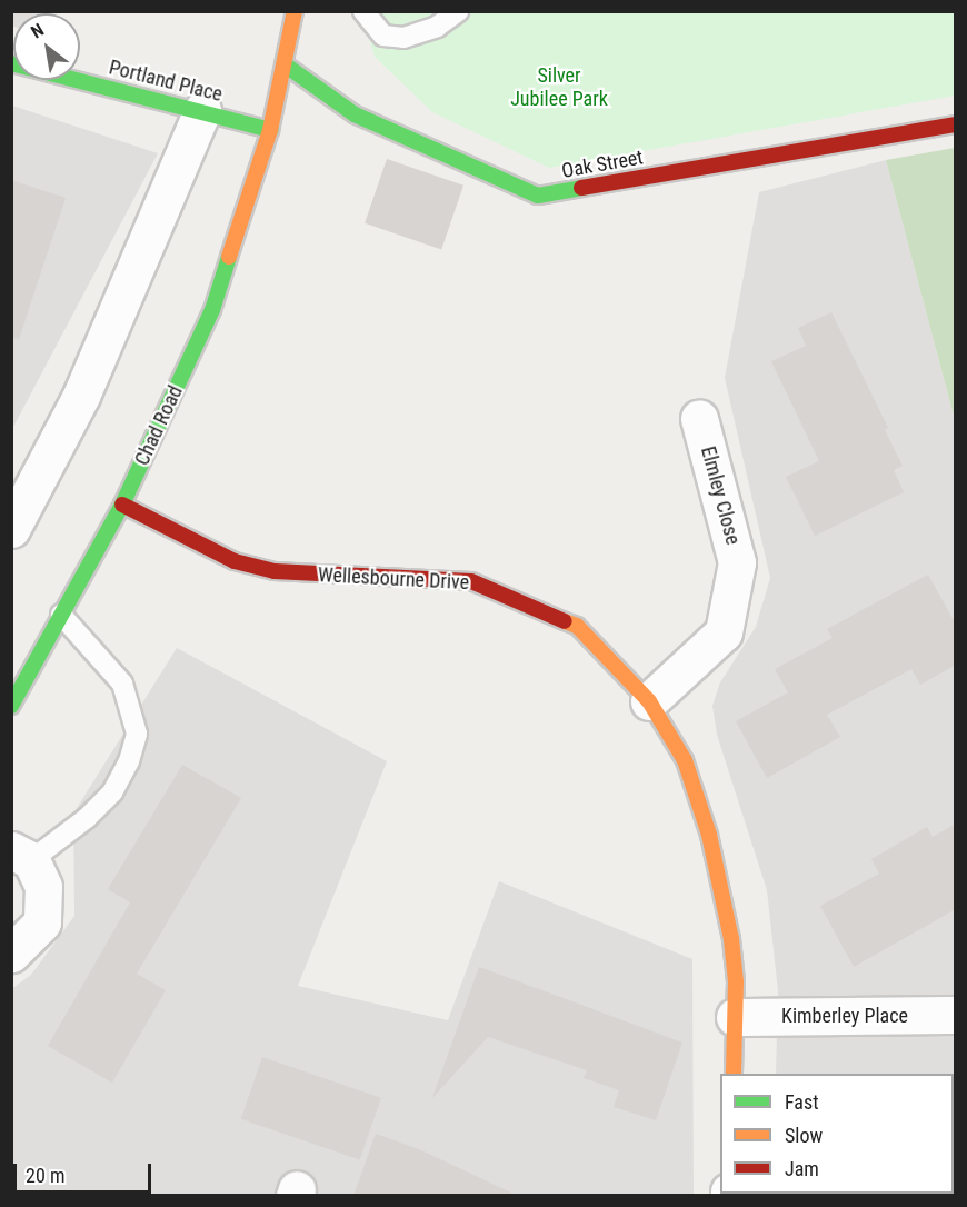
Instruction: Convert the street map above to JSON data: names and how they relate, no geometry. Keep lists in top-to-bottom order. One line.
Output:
{"streets":{"street":["Portland Place","Oak Street","Chad Road","Elmley Close","Wellesbourne Drive","Kimberley Place"]},"crossings":[["Portland Place","Chad Road"],["Oak Street","Chad Road"],["Chad Road","Wellesbourne Drive"],["Elmley Close","Wellesbourne Drive"],["Wellesbourne Drive","Kimberley Place"]],"parks":["Silver Jubilee Park"],"legend":["Fast","Slow","Jam"],"scale_bar":"20 m","north":"top left"}
